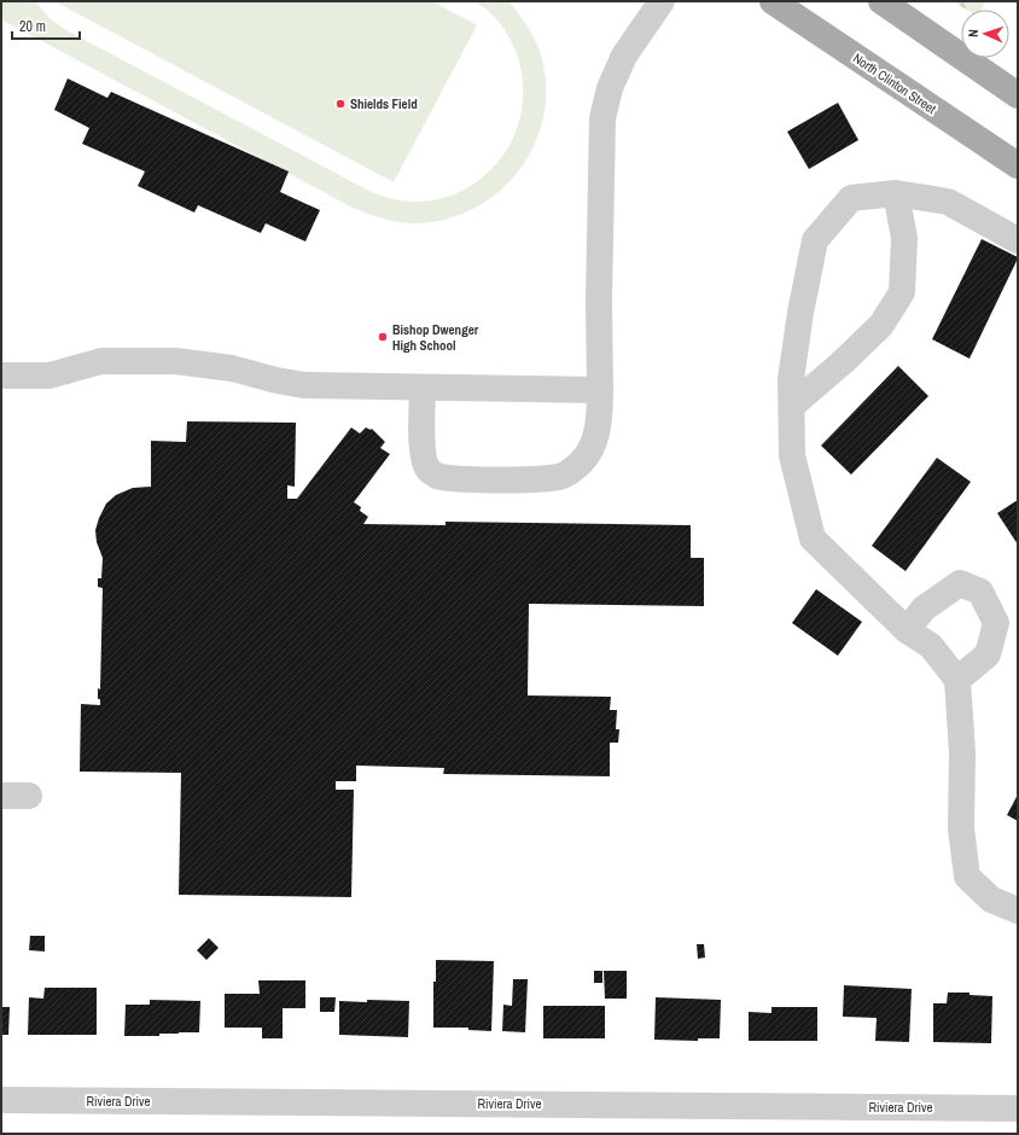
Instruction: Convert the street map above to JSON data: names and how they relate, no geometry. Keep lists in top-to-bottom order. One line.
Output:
{"streets":{"main road":["North Clinton Street"],"street":["Riviera Drive"]},"places":["Shields Field","Bishop Dwenger High School"],"scale_bar":"20 m","north":"left"}
